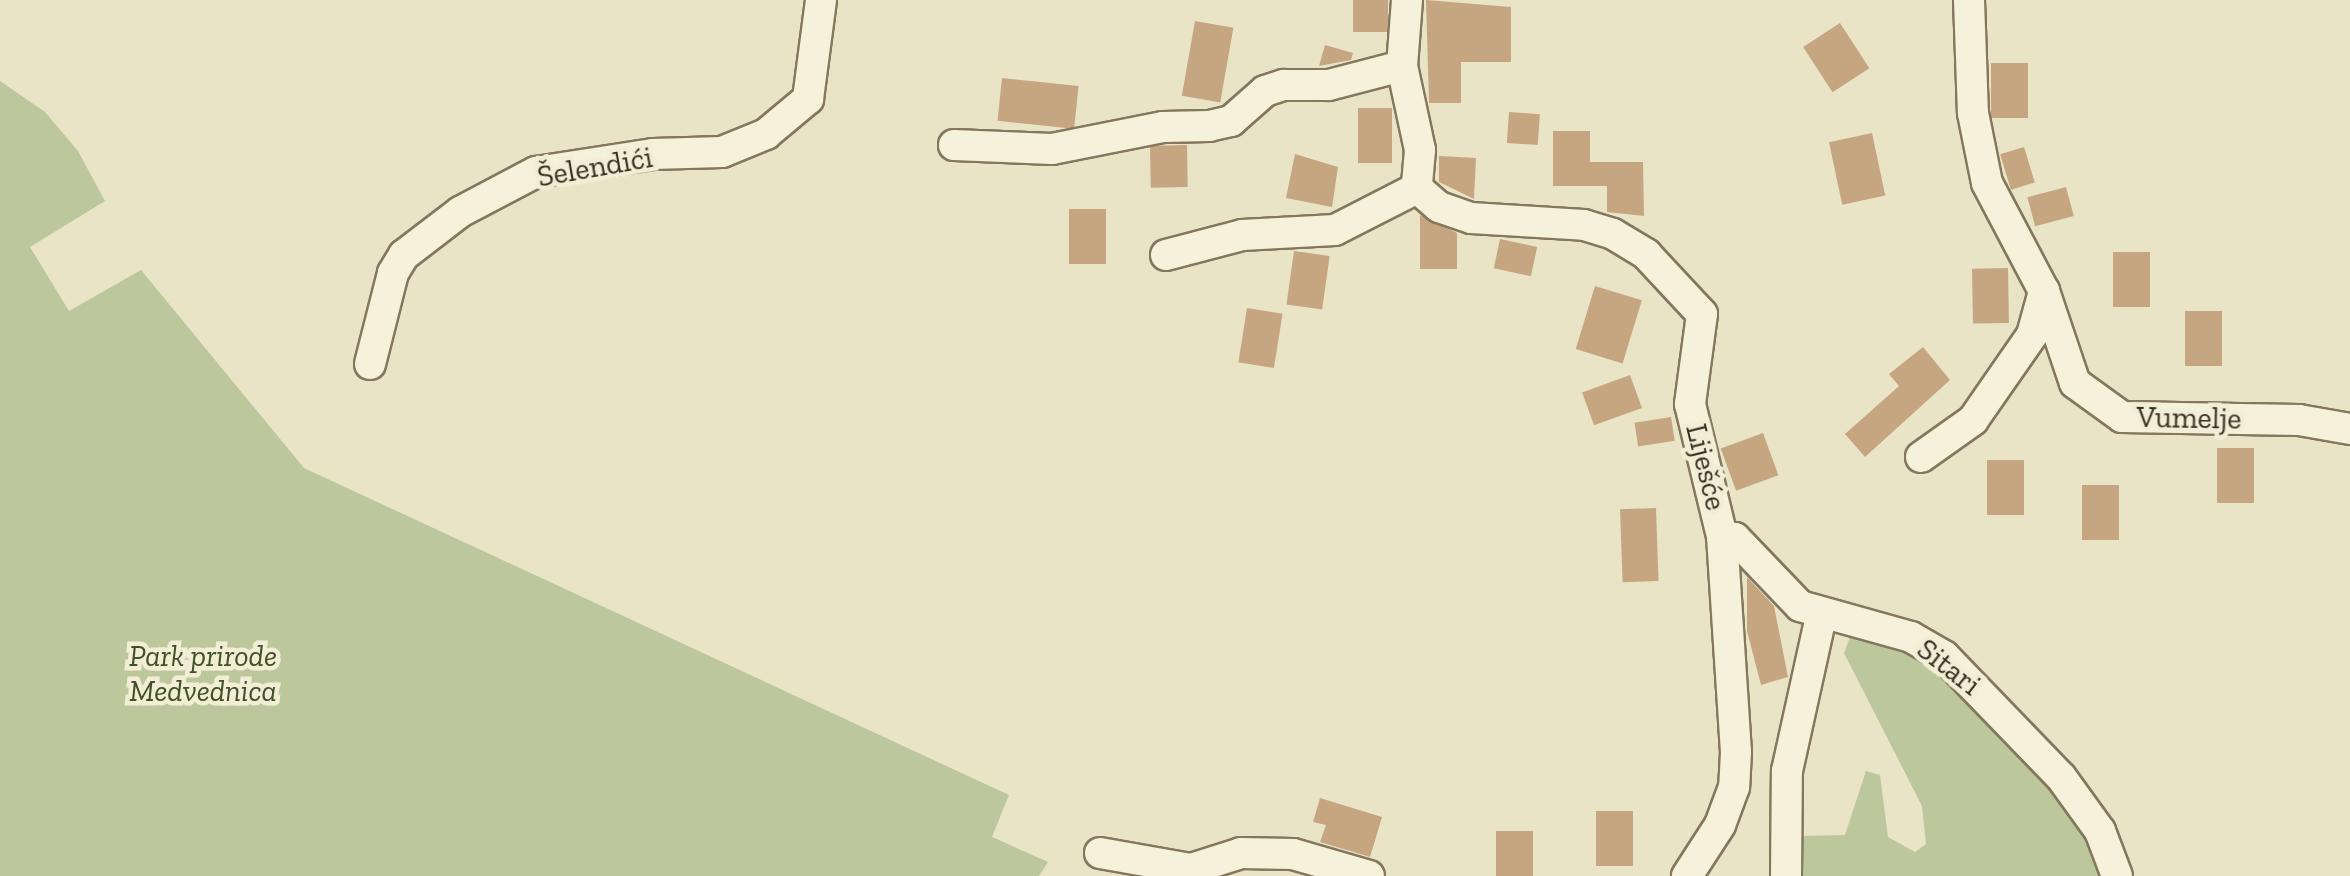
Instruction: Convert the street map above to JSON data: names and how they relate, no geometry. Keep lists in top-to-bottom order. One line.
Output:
{"streets":{"street":["Šelendići","Vumelje","Liješće","Sitari"]},"crossings":[["Liješće","Sitari"]],"parks":["Park prirode Medvednica"]}
